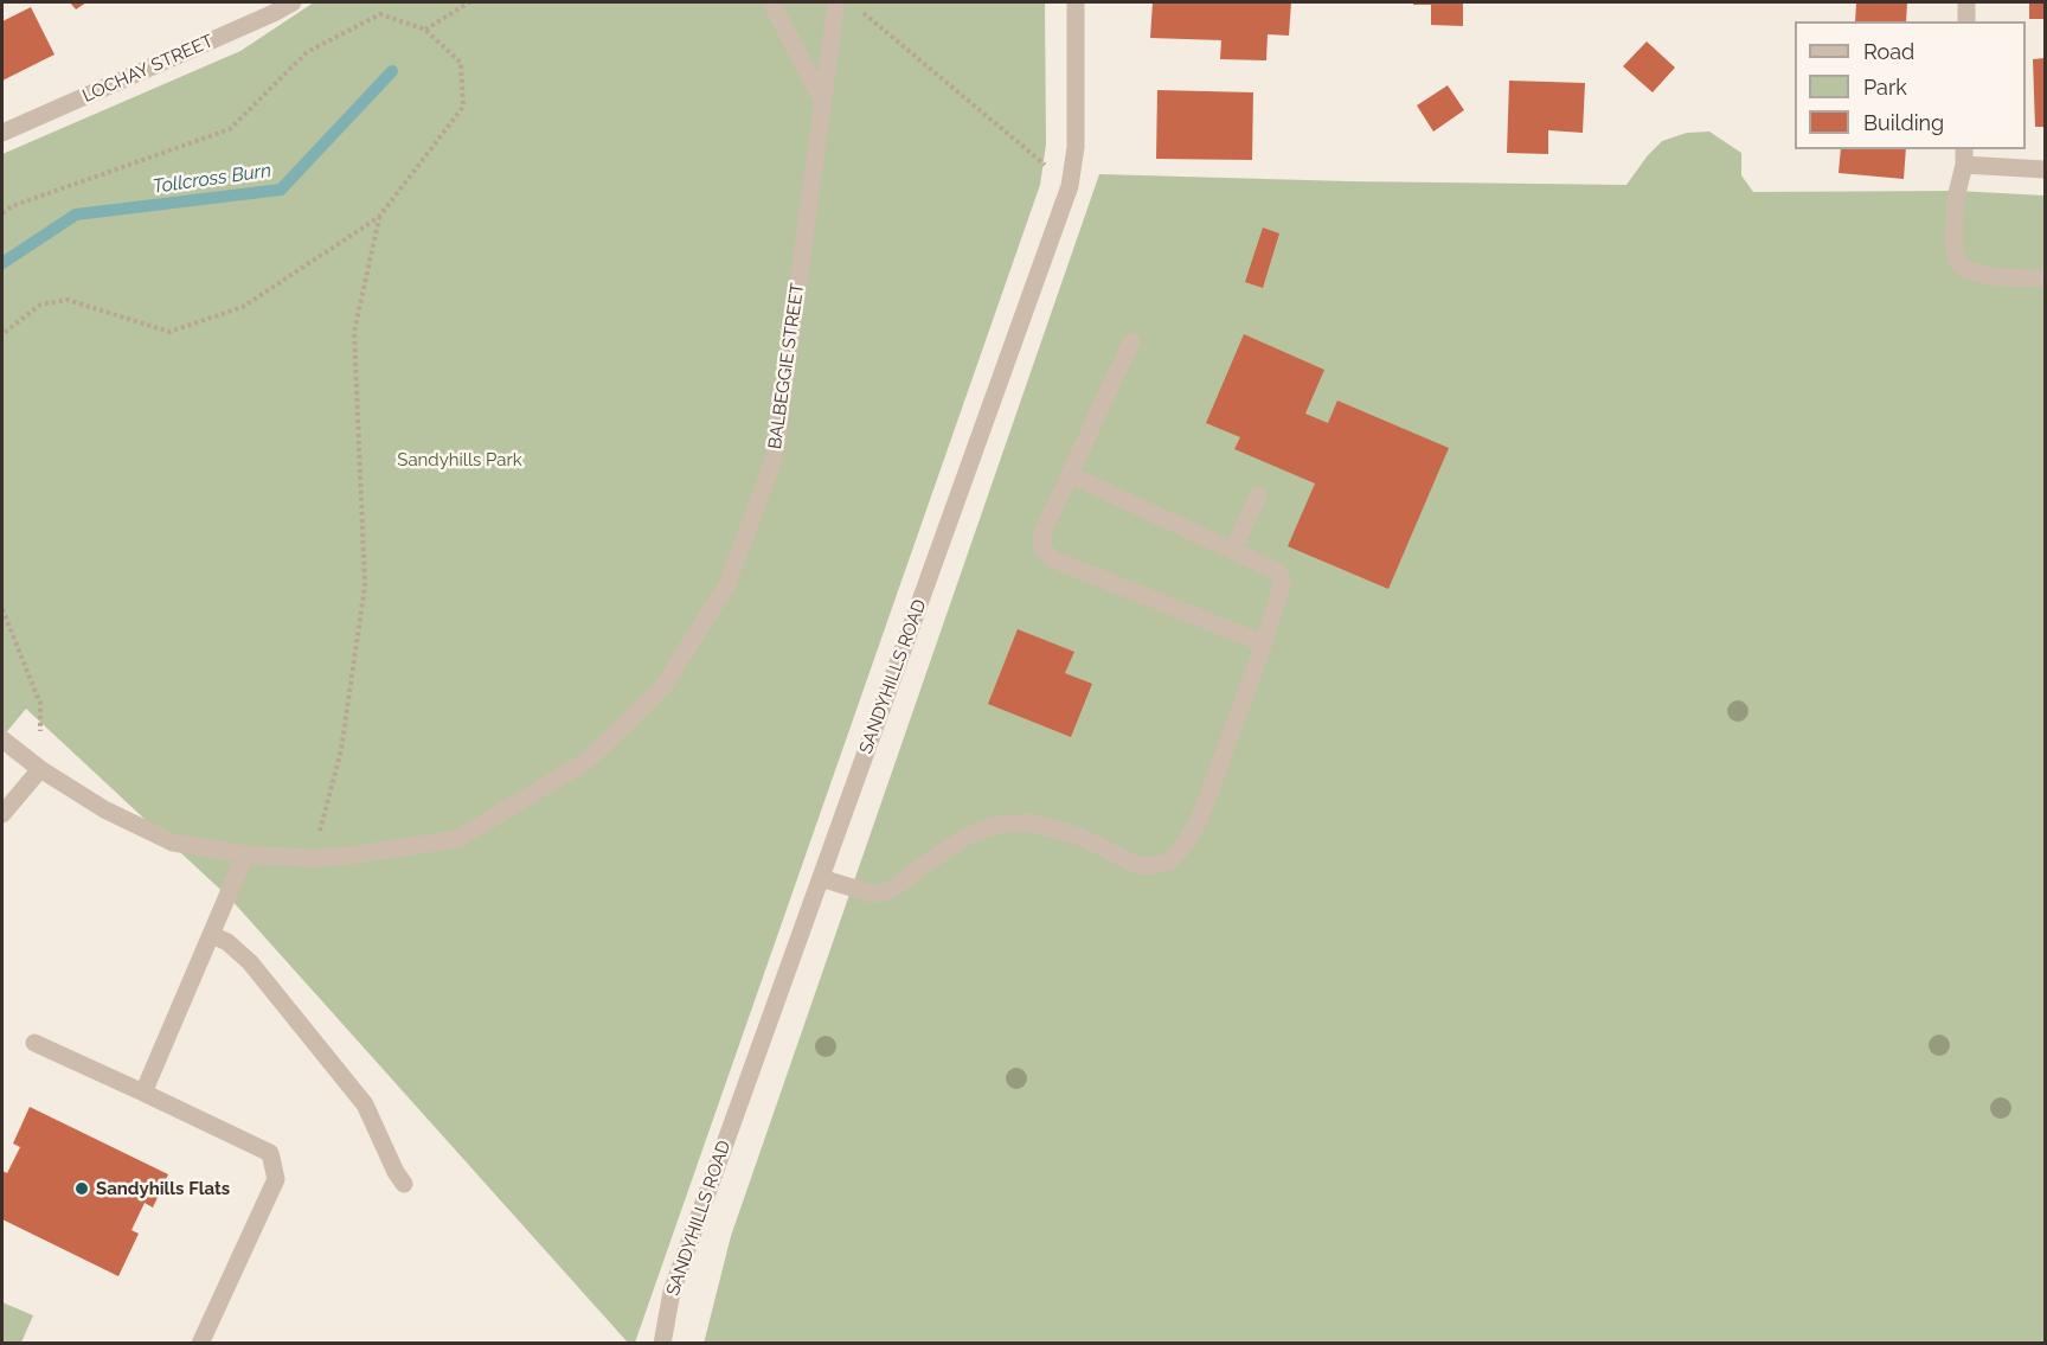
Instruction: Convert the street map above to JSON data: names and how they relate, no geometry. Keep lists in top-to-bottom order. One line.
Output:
{"streets":{"street":["LOCHAY STREET","BALBEGGIE STREET","SANDYHILLS ROAD"]},"water":["Tollcross Burn"],"parks":["Sandyhills Park"],"places":["Sandyhills Flats"],"legend":["Road","Park","Building"]}
